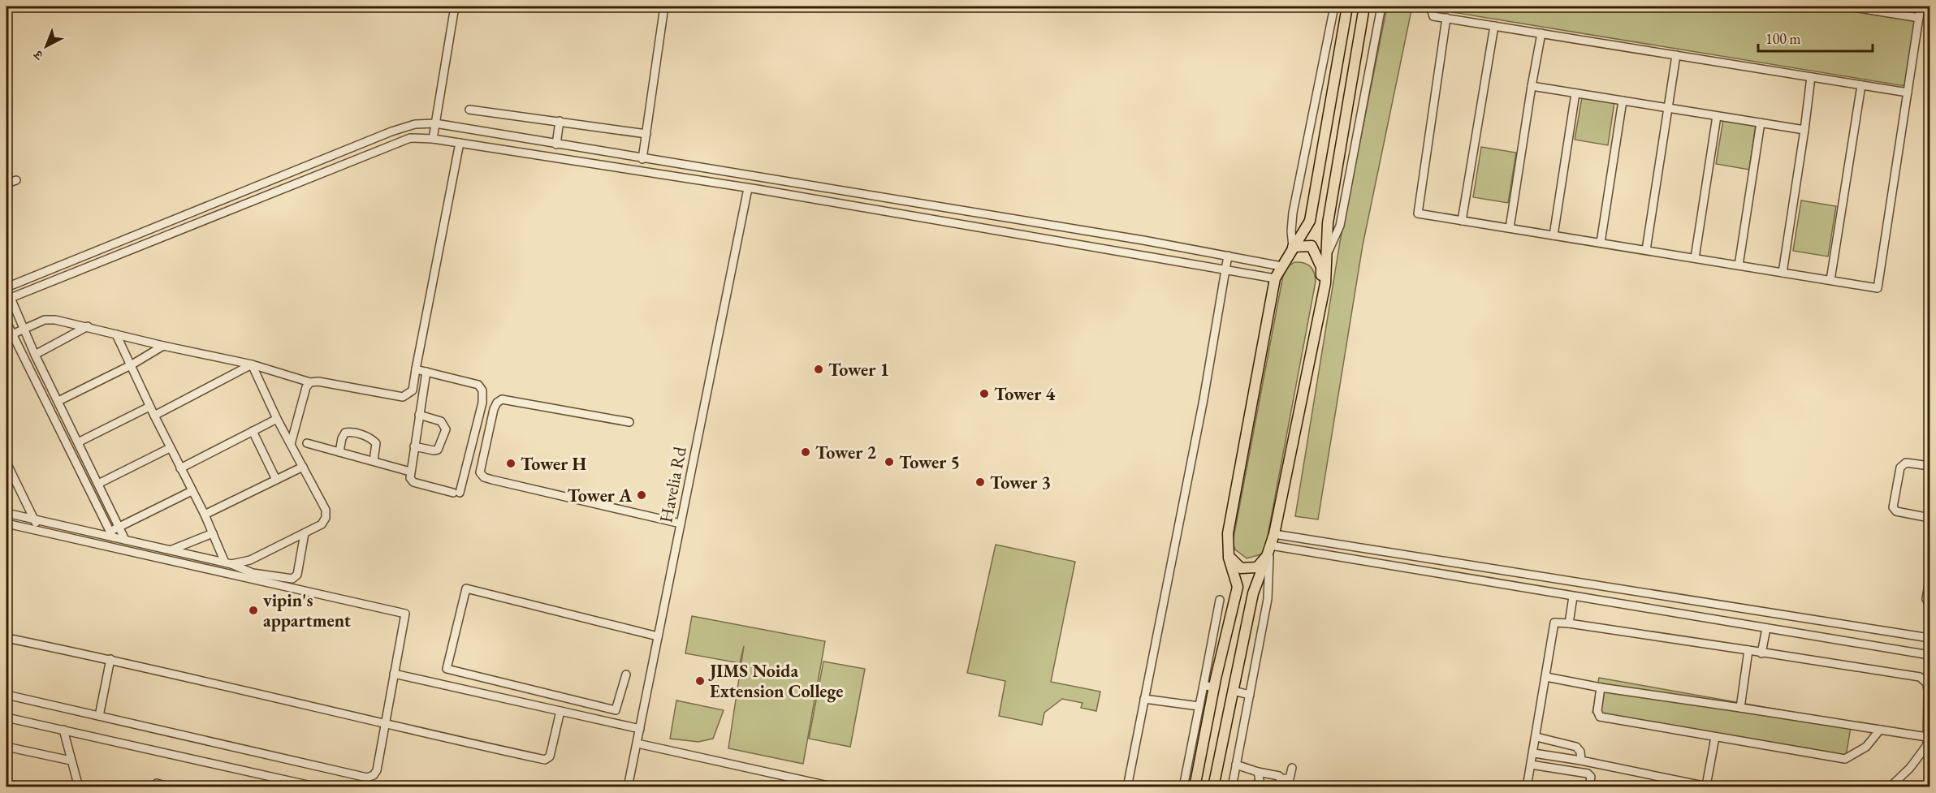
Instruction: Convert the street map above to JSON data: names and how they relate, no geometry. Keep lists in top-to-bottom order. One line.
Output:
{"streets":{"street":["Havelia Rd"]},"places":["Tower 1","Tower 4","Tower 2","Tower 5","Tower H","Tower 3","Tower A","vipin's appartment","JIMS Noida Extension College"],"scale_bar":"100 m","north":"bottom left"}
